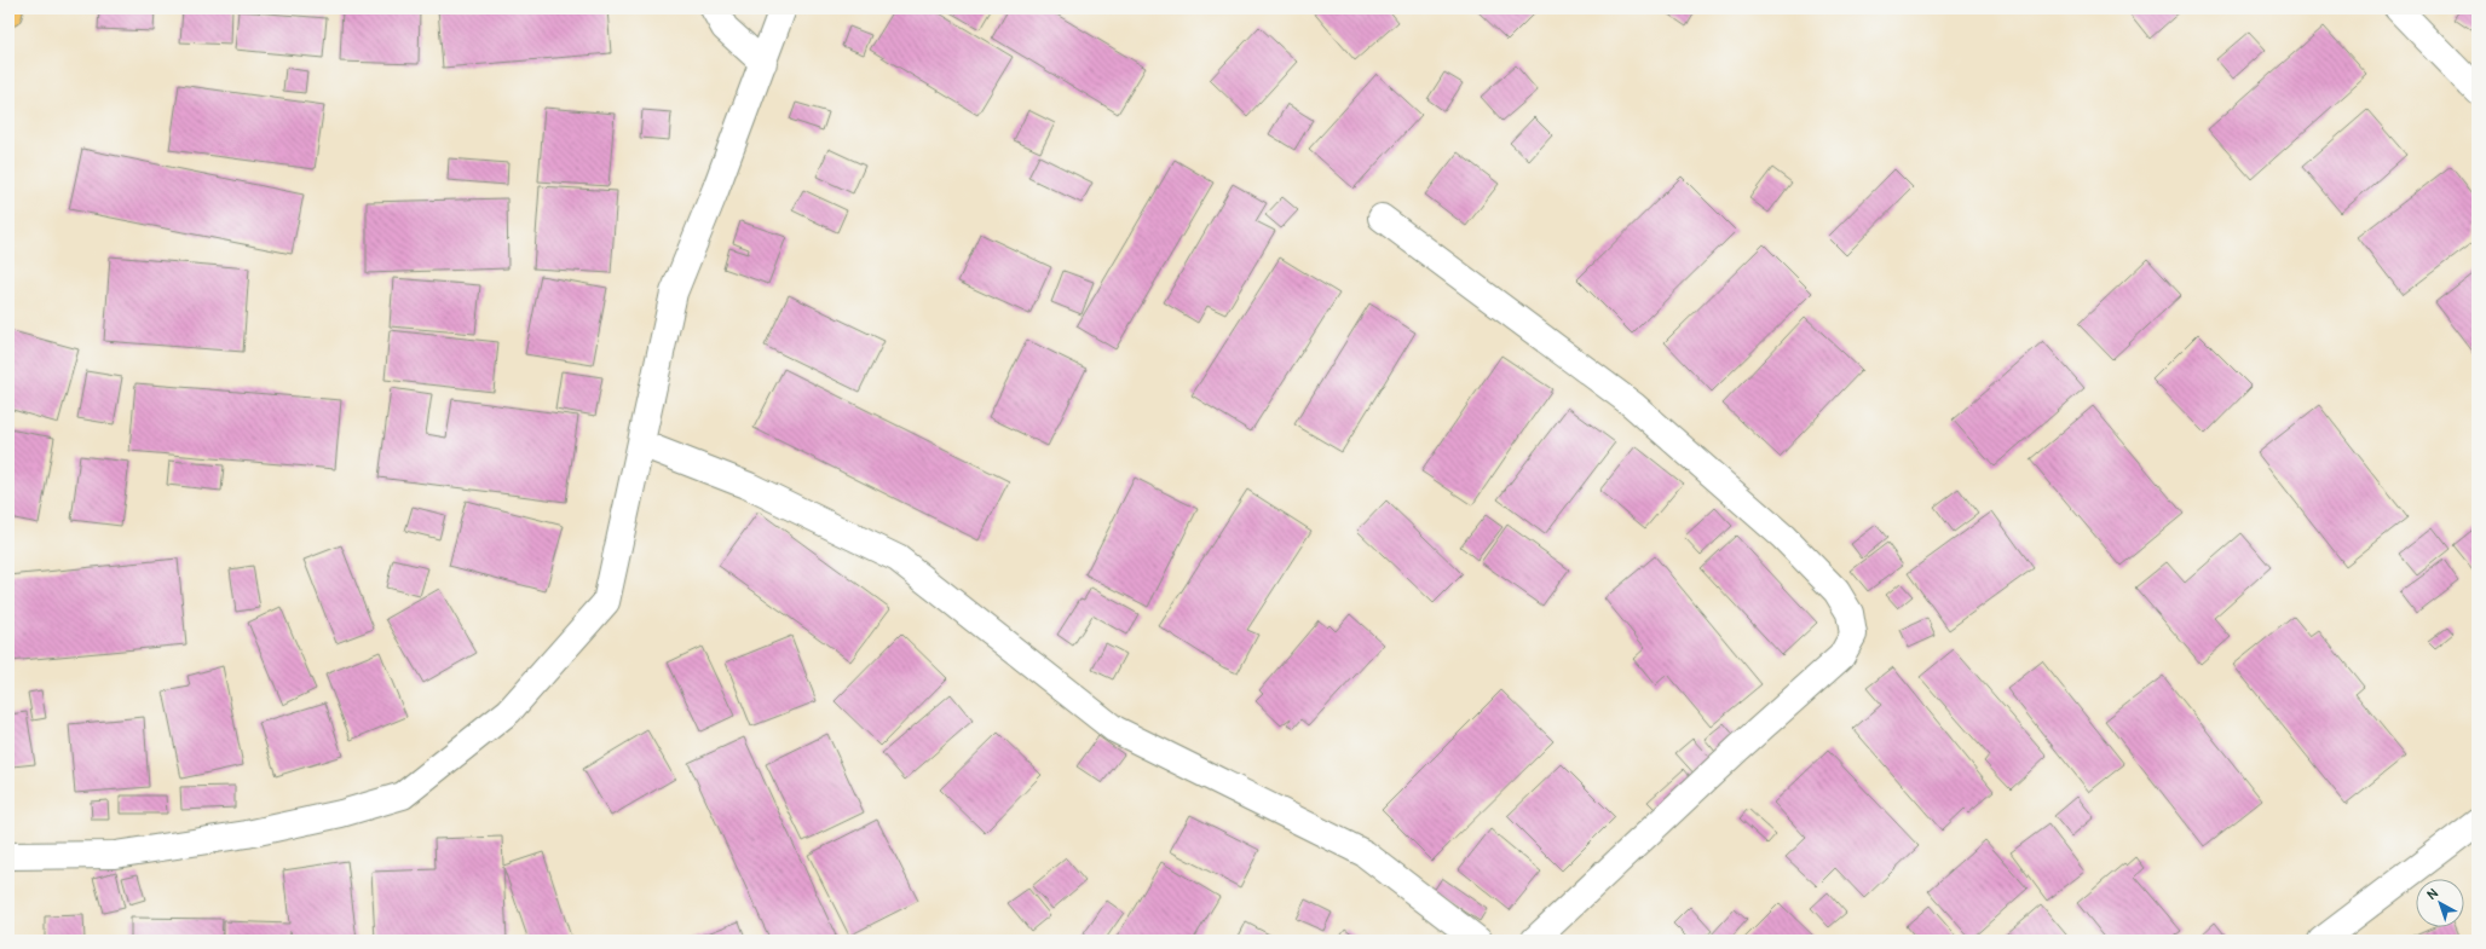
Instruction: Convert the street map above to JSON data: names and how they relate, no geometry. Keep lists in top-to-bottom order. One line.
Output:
{"north":"top left"}
